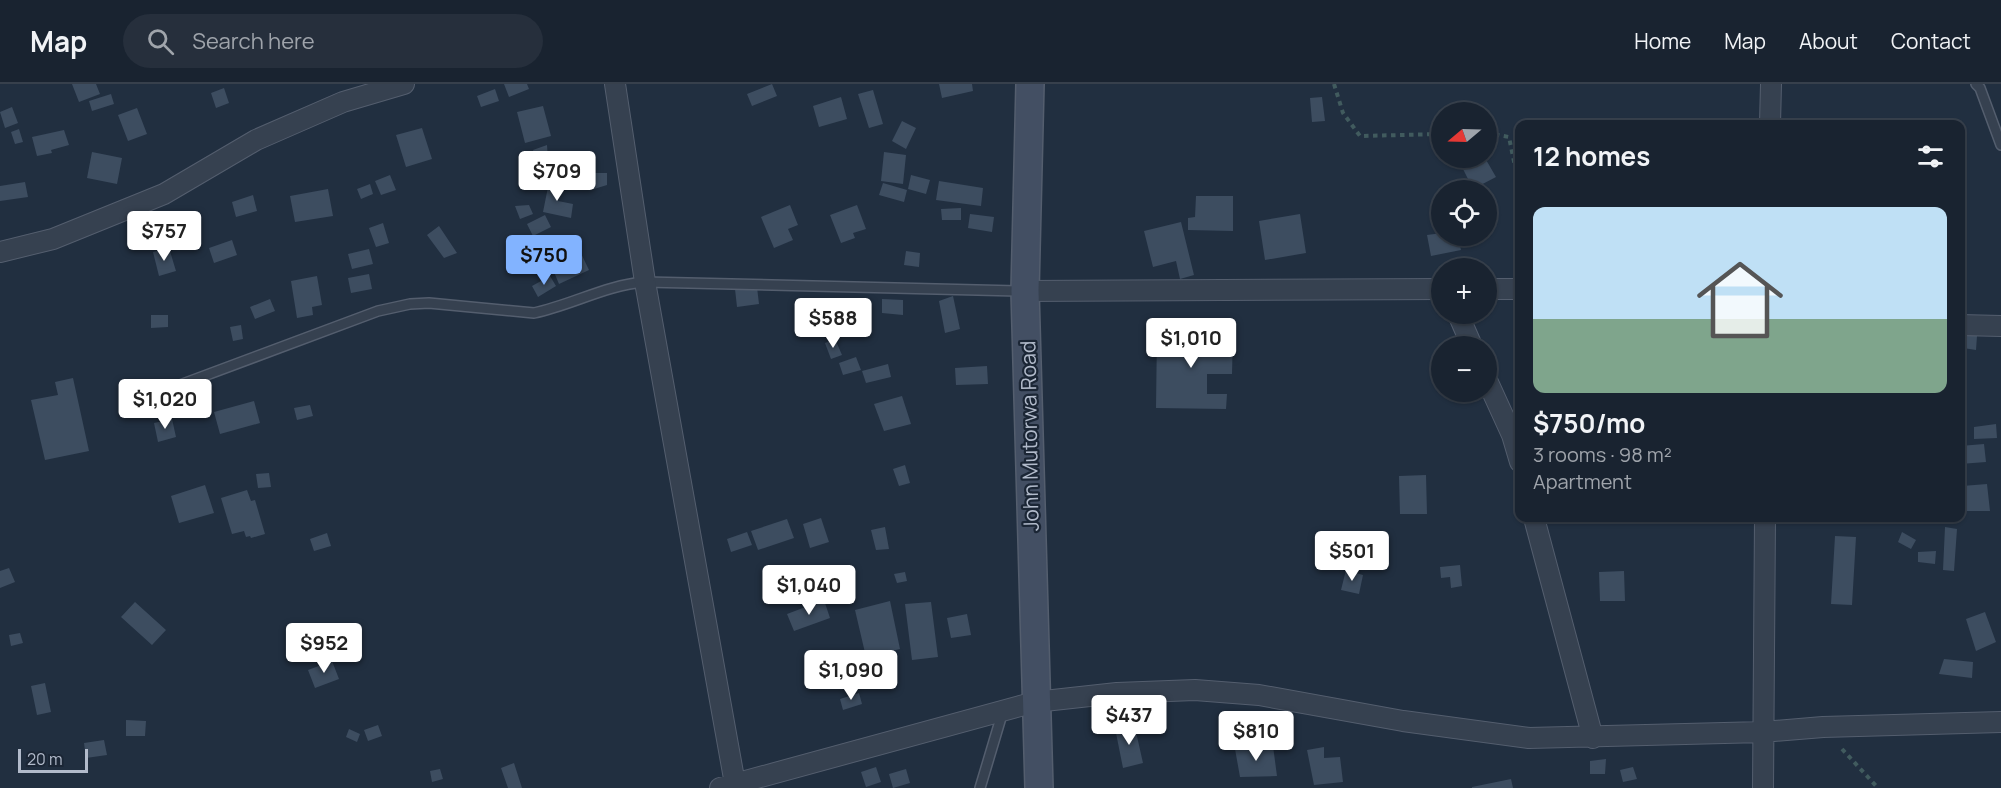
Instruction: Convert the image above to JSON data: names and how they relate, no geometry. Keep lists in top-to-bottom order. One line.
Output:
{"streets":{"street":["John Mutorwa Road"]},"scale_bar":"20 m","north":"left","page":{"header":"Map","search":"Search here","nav":["Home","Map","About","Contact"],"map_buttons":["+","−"],"heading":"12 homes","price":["$709","$757","$750","$588","$1,010","$1,020","$501","$1,040","$952","$1,090","$437","$810"],"list":[{"name":"$750/mo","note":"3 rooms · 98 m² · Apartment"}],"scale":"20 m"}}
